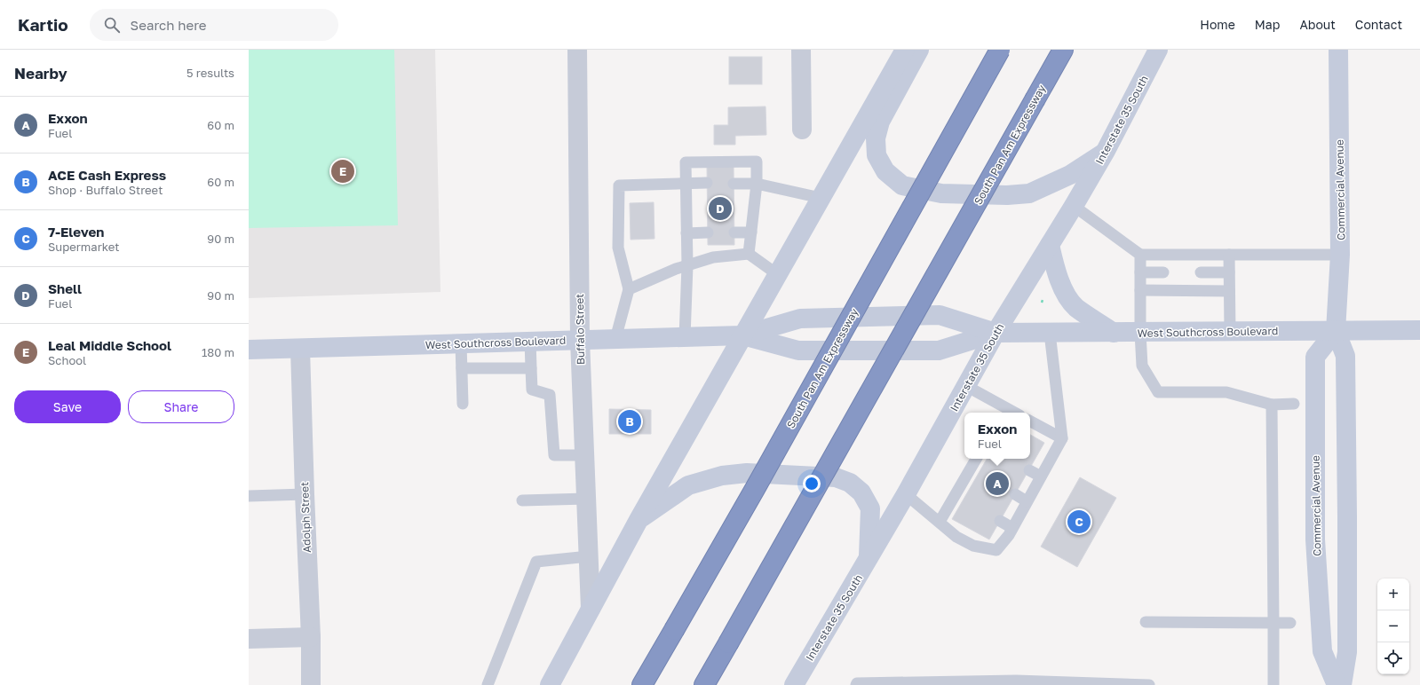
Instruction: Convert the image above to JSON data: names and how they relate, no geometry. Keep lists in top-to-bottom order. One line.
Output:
{"streets":{"highway":["South Pan Am Expressway"],"main road":["Interstate 35 South","Commercial Avenue","West Southcross Boulevard"],"street":["Buffalo Street","Adolph Street"]},"crossings":[["Interstate 35 South","West Southcross Boulevard"],["Commercial Avenue","West Southcross Boulevard"],["Buffalo Street","West Southcross Boulevard"],["West Southcross Boulevard","Adolph Street"]],"page":{"header":"Kartio","search":"Search here","nav":["Home","Map","About","Contact"],"heading":["Nearby","5 results"],"list":[{"mark":"A","name":"Exxon","note":"Fuel","value":"60 m"},{"mark":"B","name":"ACE Cash Express","note":"Shop · Buffalo Street","value":"60 m"},{"mark":"C","name":"7-Eleven","note":"Supermarket","value":"90 m"},{"mark":"D","name":"Shell","note":"Fuel","value":"90 m"},{"mark":"E","name":"Leal Middle School","note":"School","value":"180 m"}],"pins":["E","D","B","A","C"],"buttons":["Save","Share"],"popup":["Exxon","Fuel"],"map_buttons":["+","−"]}}
